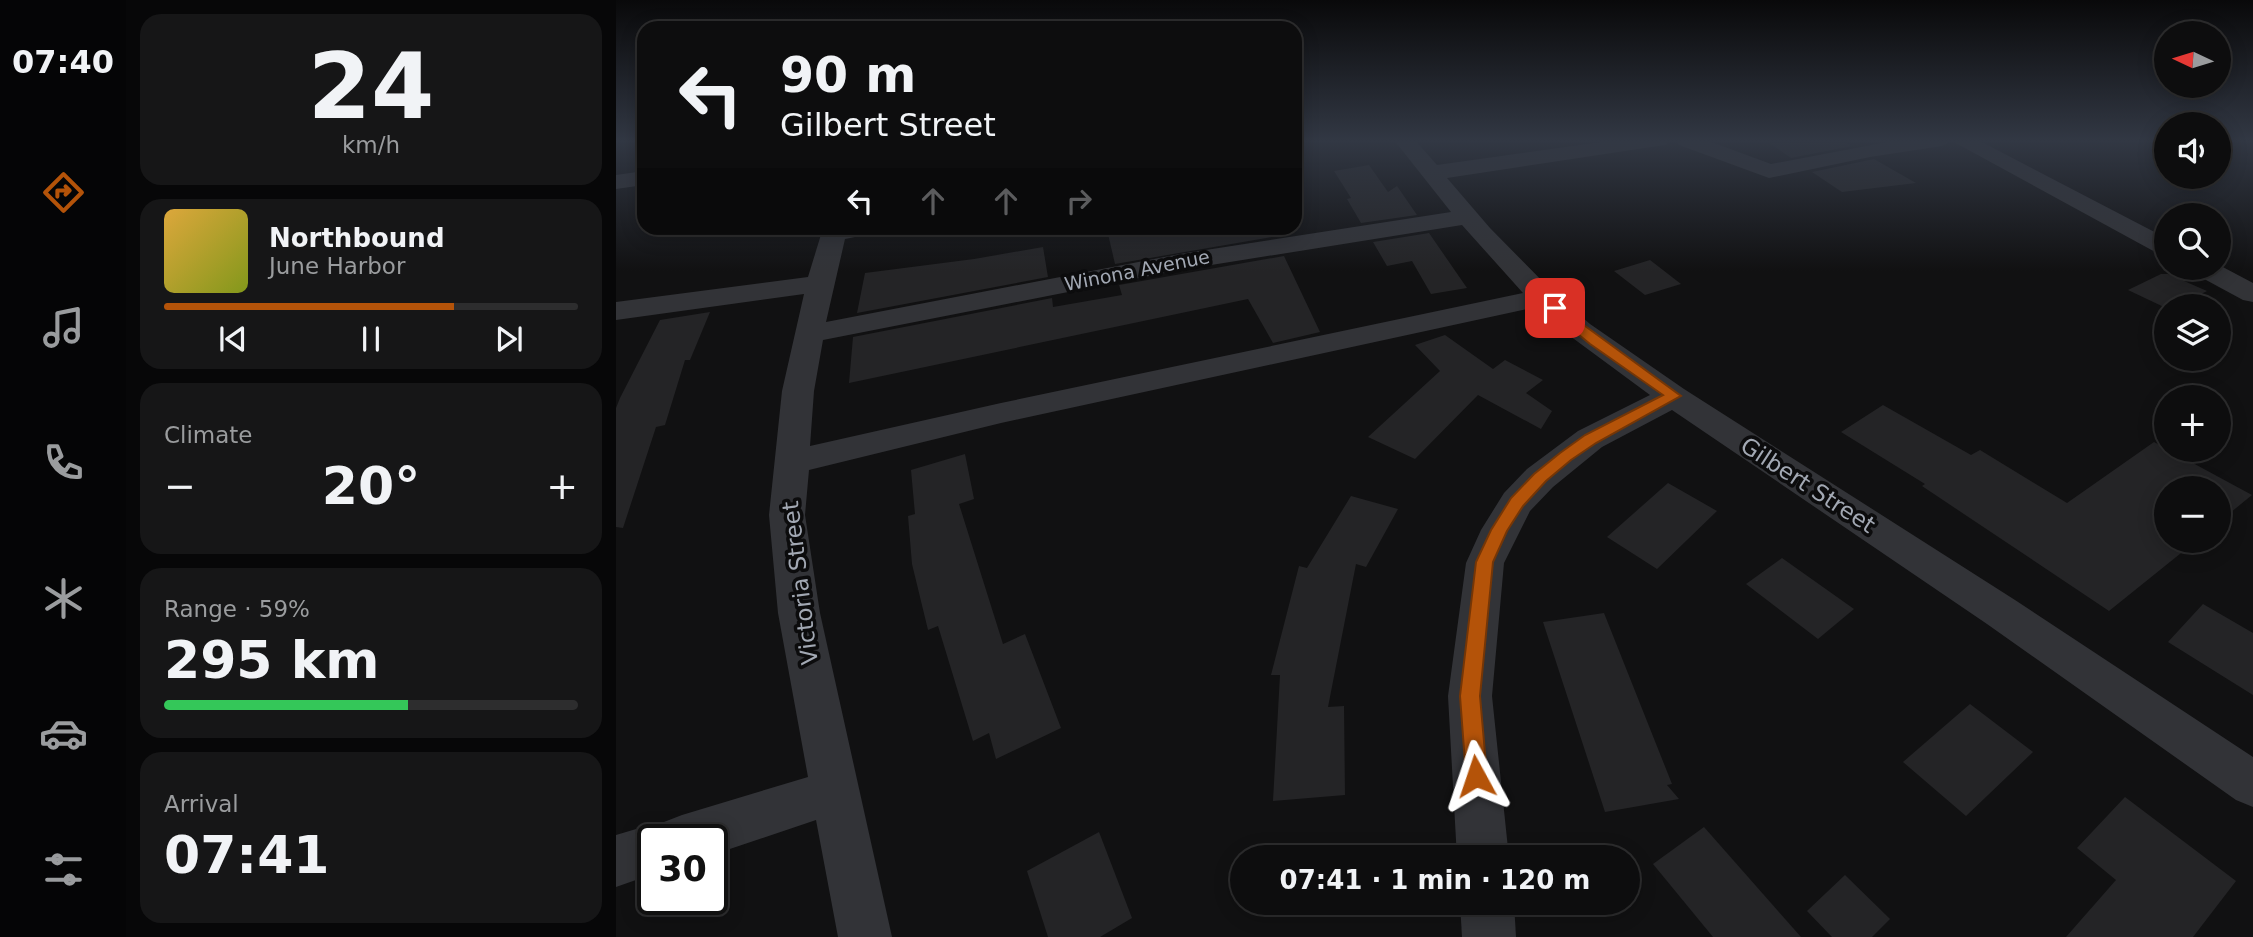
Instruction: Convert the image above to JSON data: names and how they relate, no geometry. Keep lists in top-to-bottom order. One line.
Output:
{"streets":{"street":["Winona Avenue","Gilbert Street","Victoria Street"]},"crossings":[["Winona Avenue","Gilbert Street"],["Winona Avenue","Victoria Street"]],"north":"left","page":{"tabs":"07:40","tile":[["24","km/h"],"Climate",["Range · 59%","295 km"],["Arrival","07:41"]],"map_buttons":["+","−"],"turn":["90 m","Gilbert Street"],"song":["Northbound","June Harbor"],"heat":["−","20°","+"],"limit":"30","trip":"07:41 · 1 min · 120 m"}}
